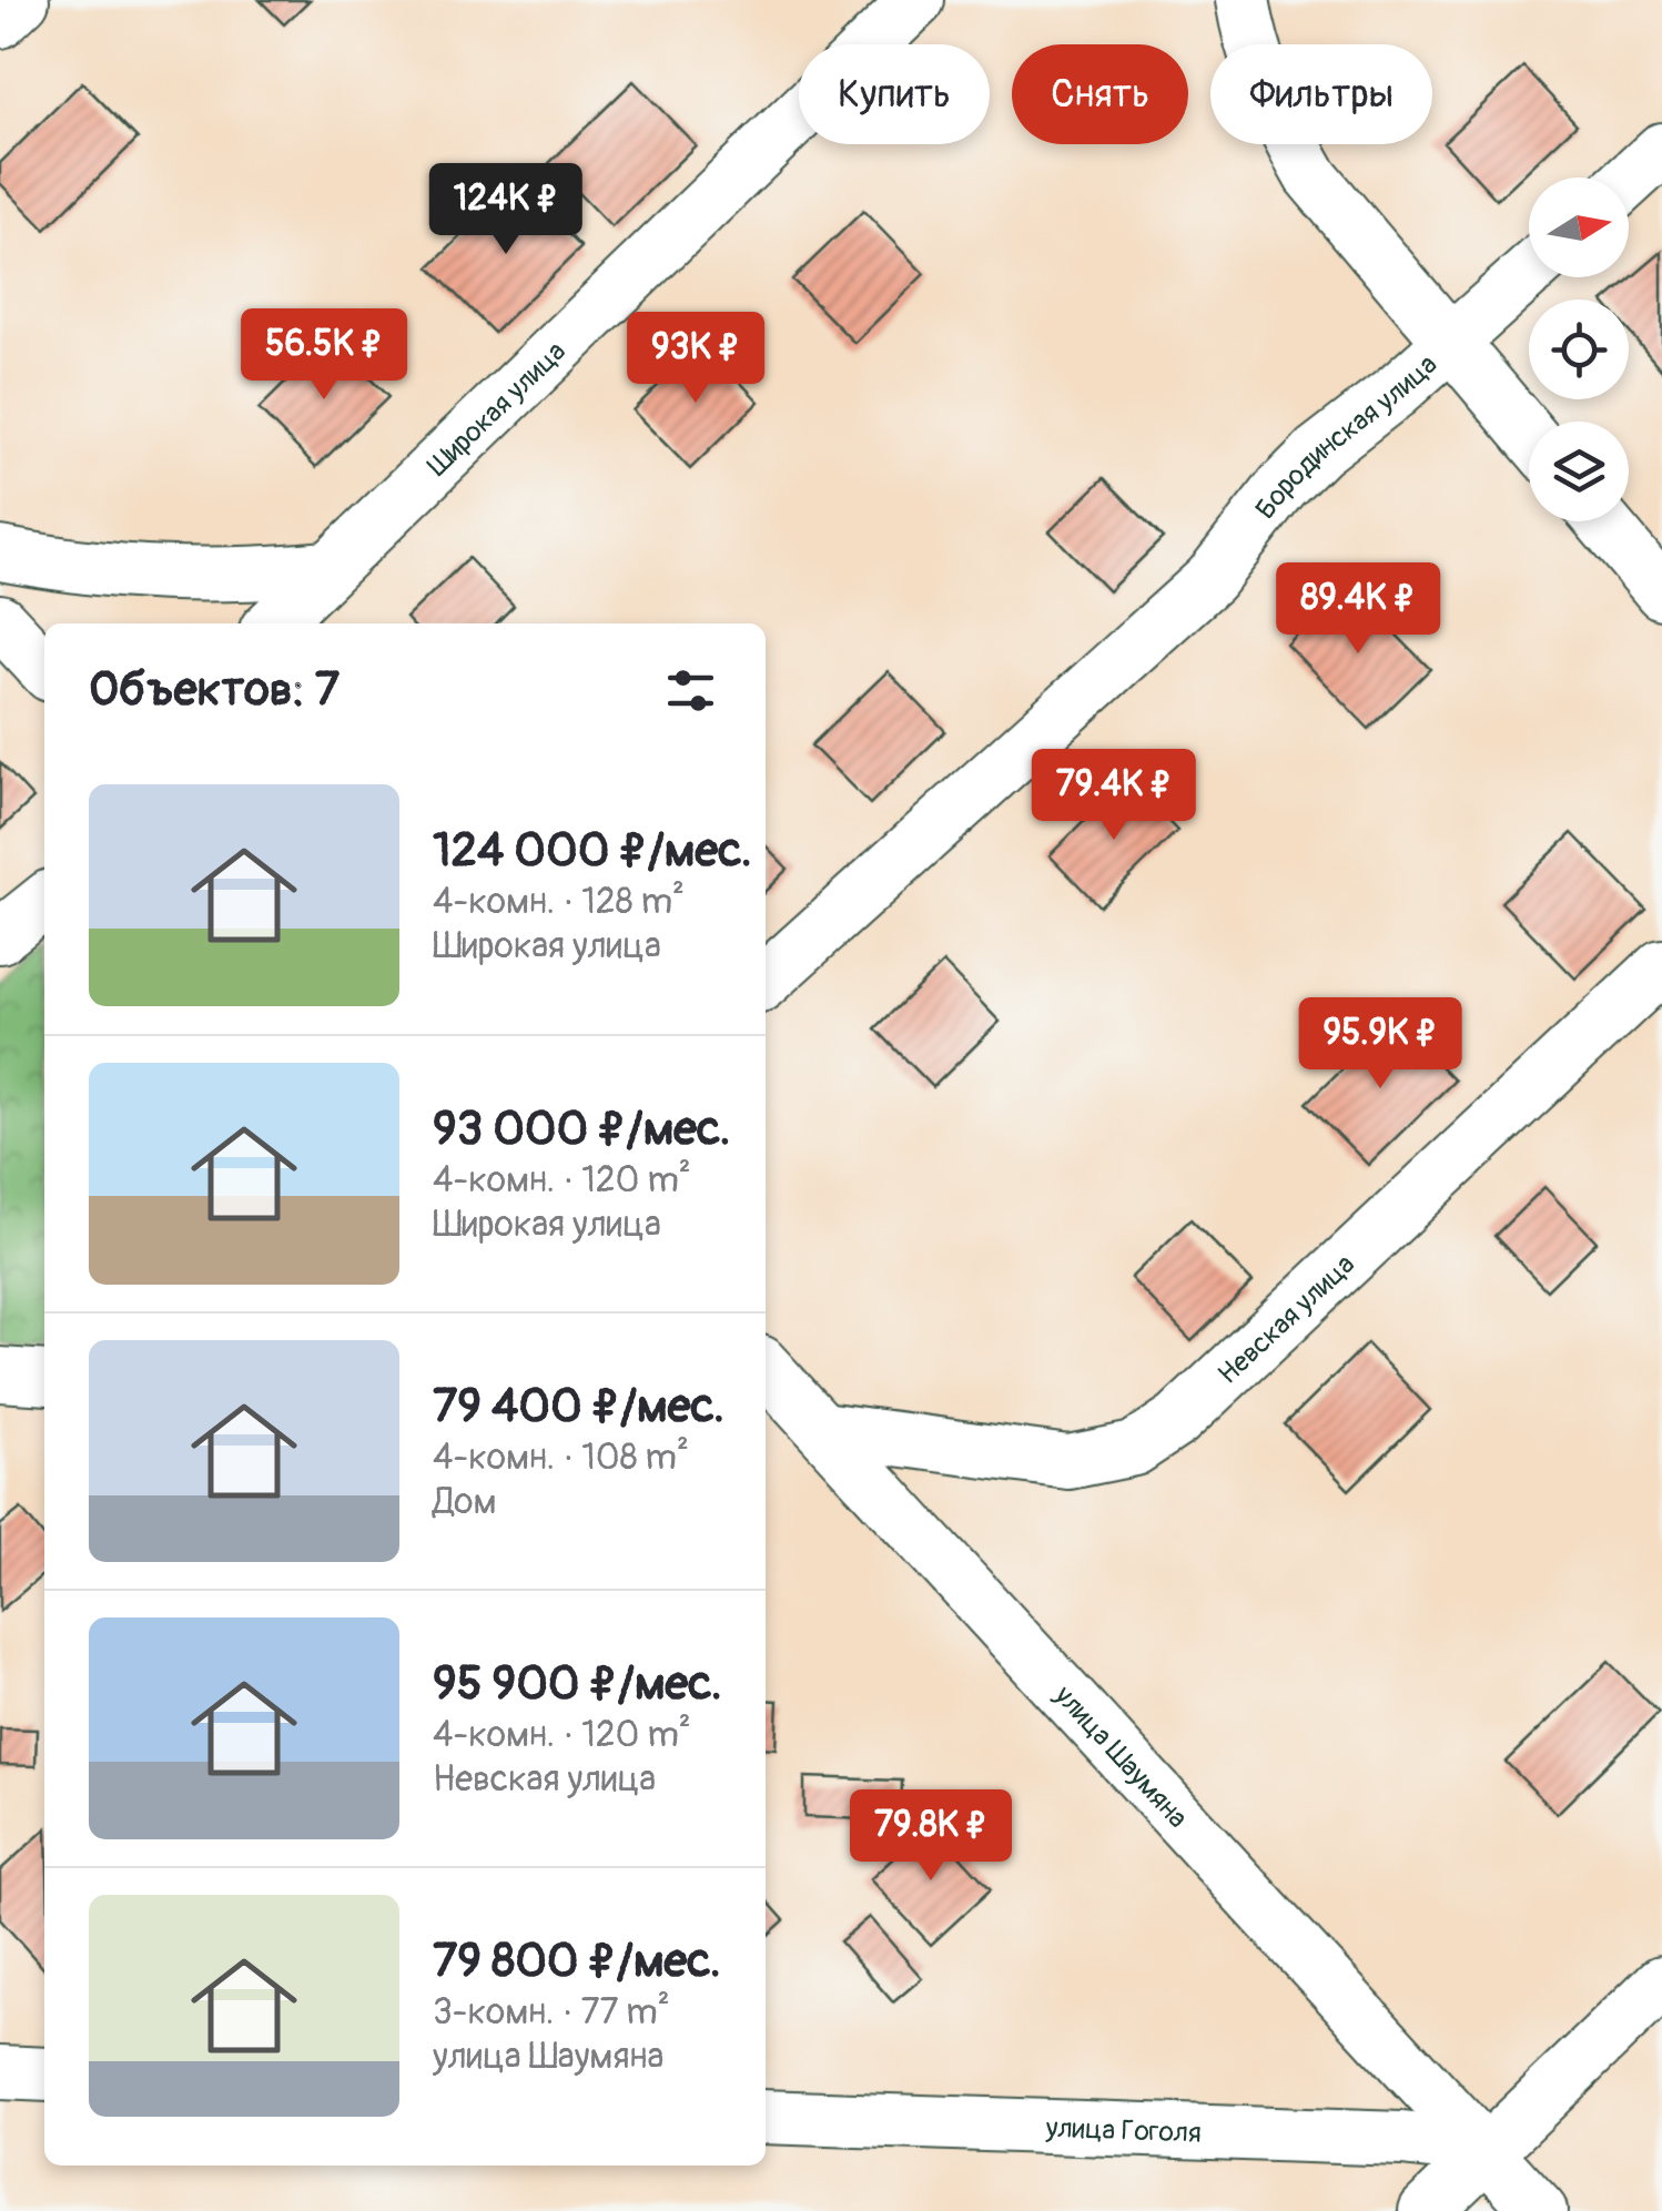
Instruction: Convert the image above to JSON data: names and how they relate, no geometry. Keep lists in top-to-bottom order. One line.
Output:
{"streets":{"street":["Широкая улица","Бородинская улица","Невская улица","улица Шаумяна","улица Гоголя"]},"crossings":[["Невская улица","улица Шаумяна"],["улица Шаумяна","улица Гоголя"]],"north":"right","page":{"chip":["Купить","Снять","Фильтры"],"price":["124K ₽","56.5K ₽","93K ₽","89.4K ₽","79.4K ₽","95.9K ₽","79.8K ₽"],"heading":"Объектов: 7","list":[{"name":"124 000 ₽/мес.","note":"4-комн. · 128 m² · Широкая улица"},{"name":"93 000 ₽/мес.","note":"4-комн. · 120 m² · Широкая улица"},{"name":"79 400 ₽/мес.","note":"4-комн. · 108 m² · Дом"},{"name":"95 900 ₽/мес.","note":"4-комн. · 120 m² · Невская улица"},{"name":"79 800 ₽/мес.","note":"3-комн. · 77 m² · улица Шаумяна"}]}}
